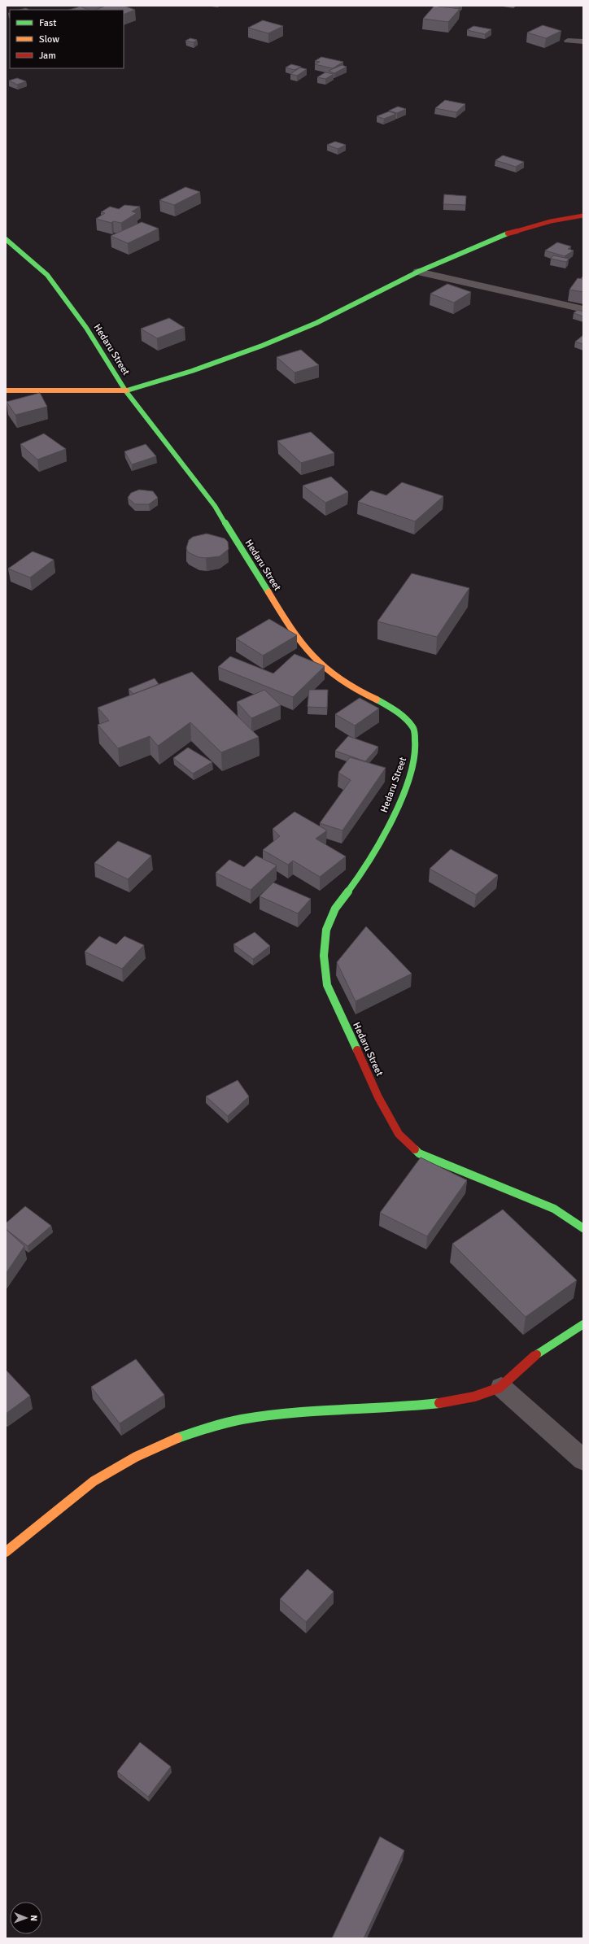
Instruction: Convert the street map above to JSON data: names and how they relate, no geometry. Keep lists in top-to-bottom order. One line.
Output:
{"streets":{"street":["Hedaru Street"]},"legend":["Fast","Slow","Jam"],"north":"right"}
